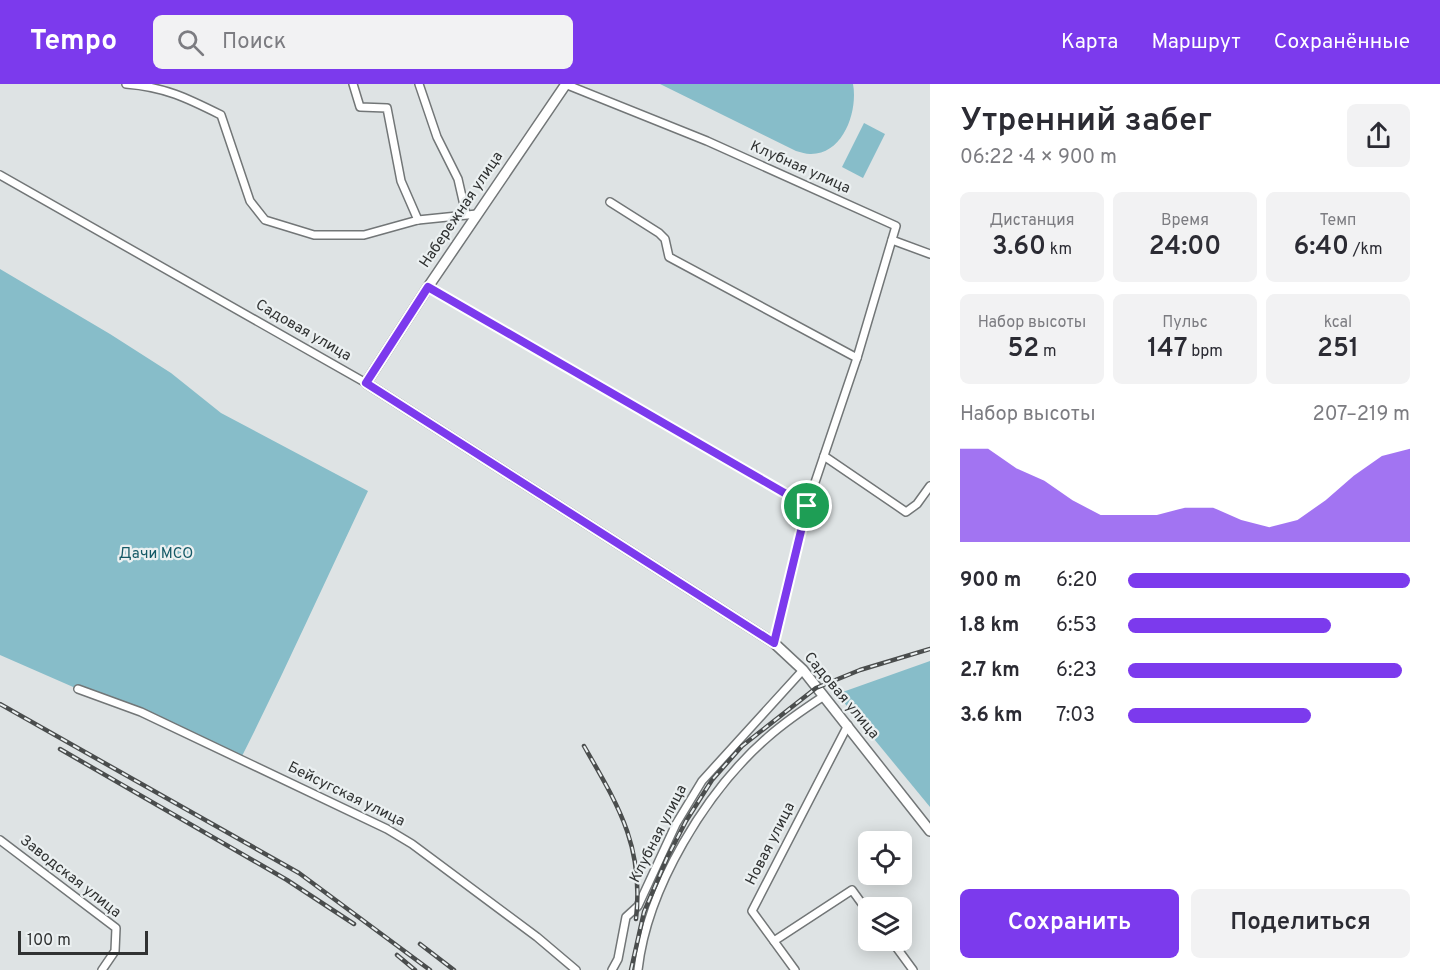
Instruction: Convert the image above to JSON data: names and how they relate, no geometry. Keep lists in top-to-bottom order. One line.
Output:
{"streets":{"street":["Клубная улица","Набережная улица","Садовая улица","Бейсугская улица","Новая улица","Заводская улица"]},"crossings":[["Клубная улица","Набережная улица"],["Клубная улица","Садовая улица"],["Набережная улица","Садовая улица"],["Садовая улица","Новая улица"]],"parks":["Дачи МСО"],"scale_bar":"100 m","page":{"header":"Tempo","search":"Поиск","nav":["Карта","Маршрут","Сохранённые"],"heading":["Утренний забег","06:22 · 4 × 900 m"],"stats":[["Дистанция","3.60 km"],["Время","24:00"],["Темп","6:40 /km"],["Набор высоты","52 m"],["Пульс","147 bpm"],["kcal","251"]],"chart":["Набор высоты","207–219 m"],"list":[{"name":"900 m","note":"6:20"},{"name":"1.8 km","note":"6:53"},{"name":"2.7 km","note":"6:23"},{"name":"3.6 km","note":"7:03"}],"buttons":["Сохранить","Поделиться"],"scale":"100 m"}}
